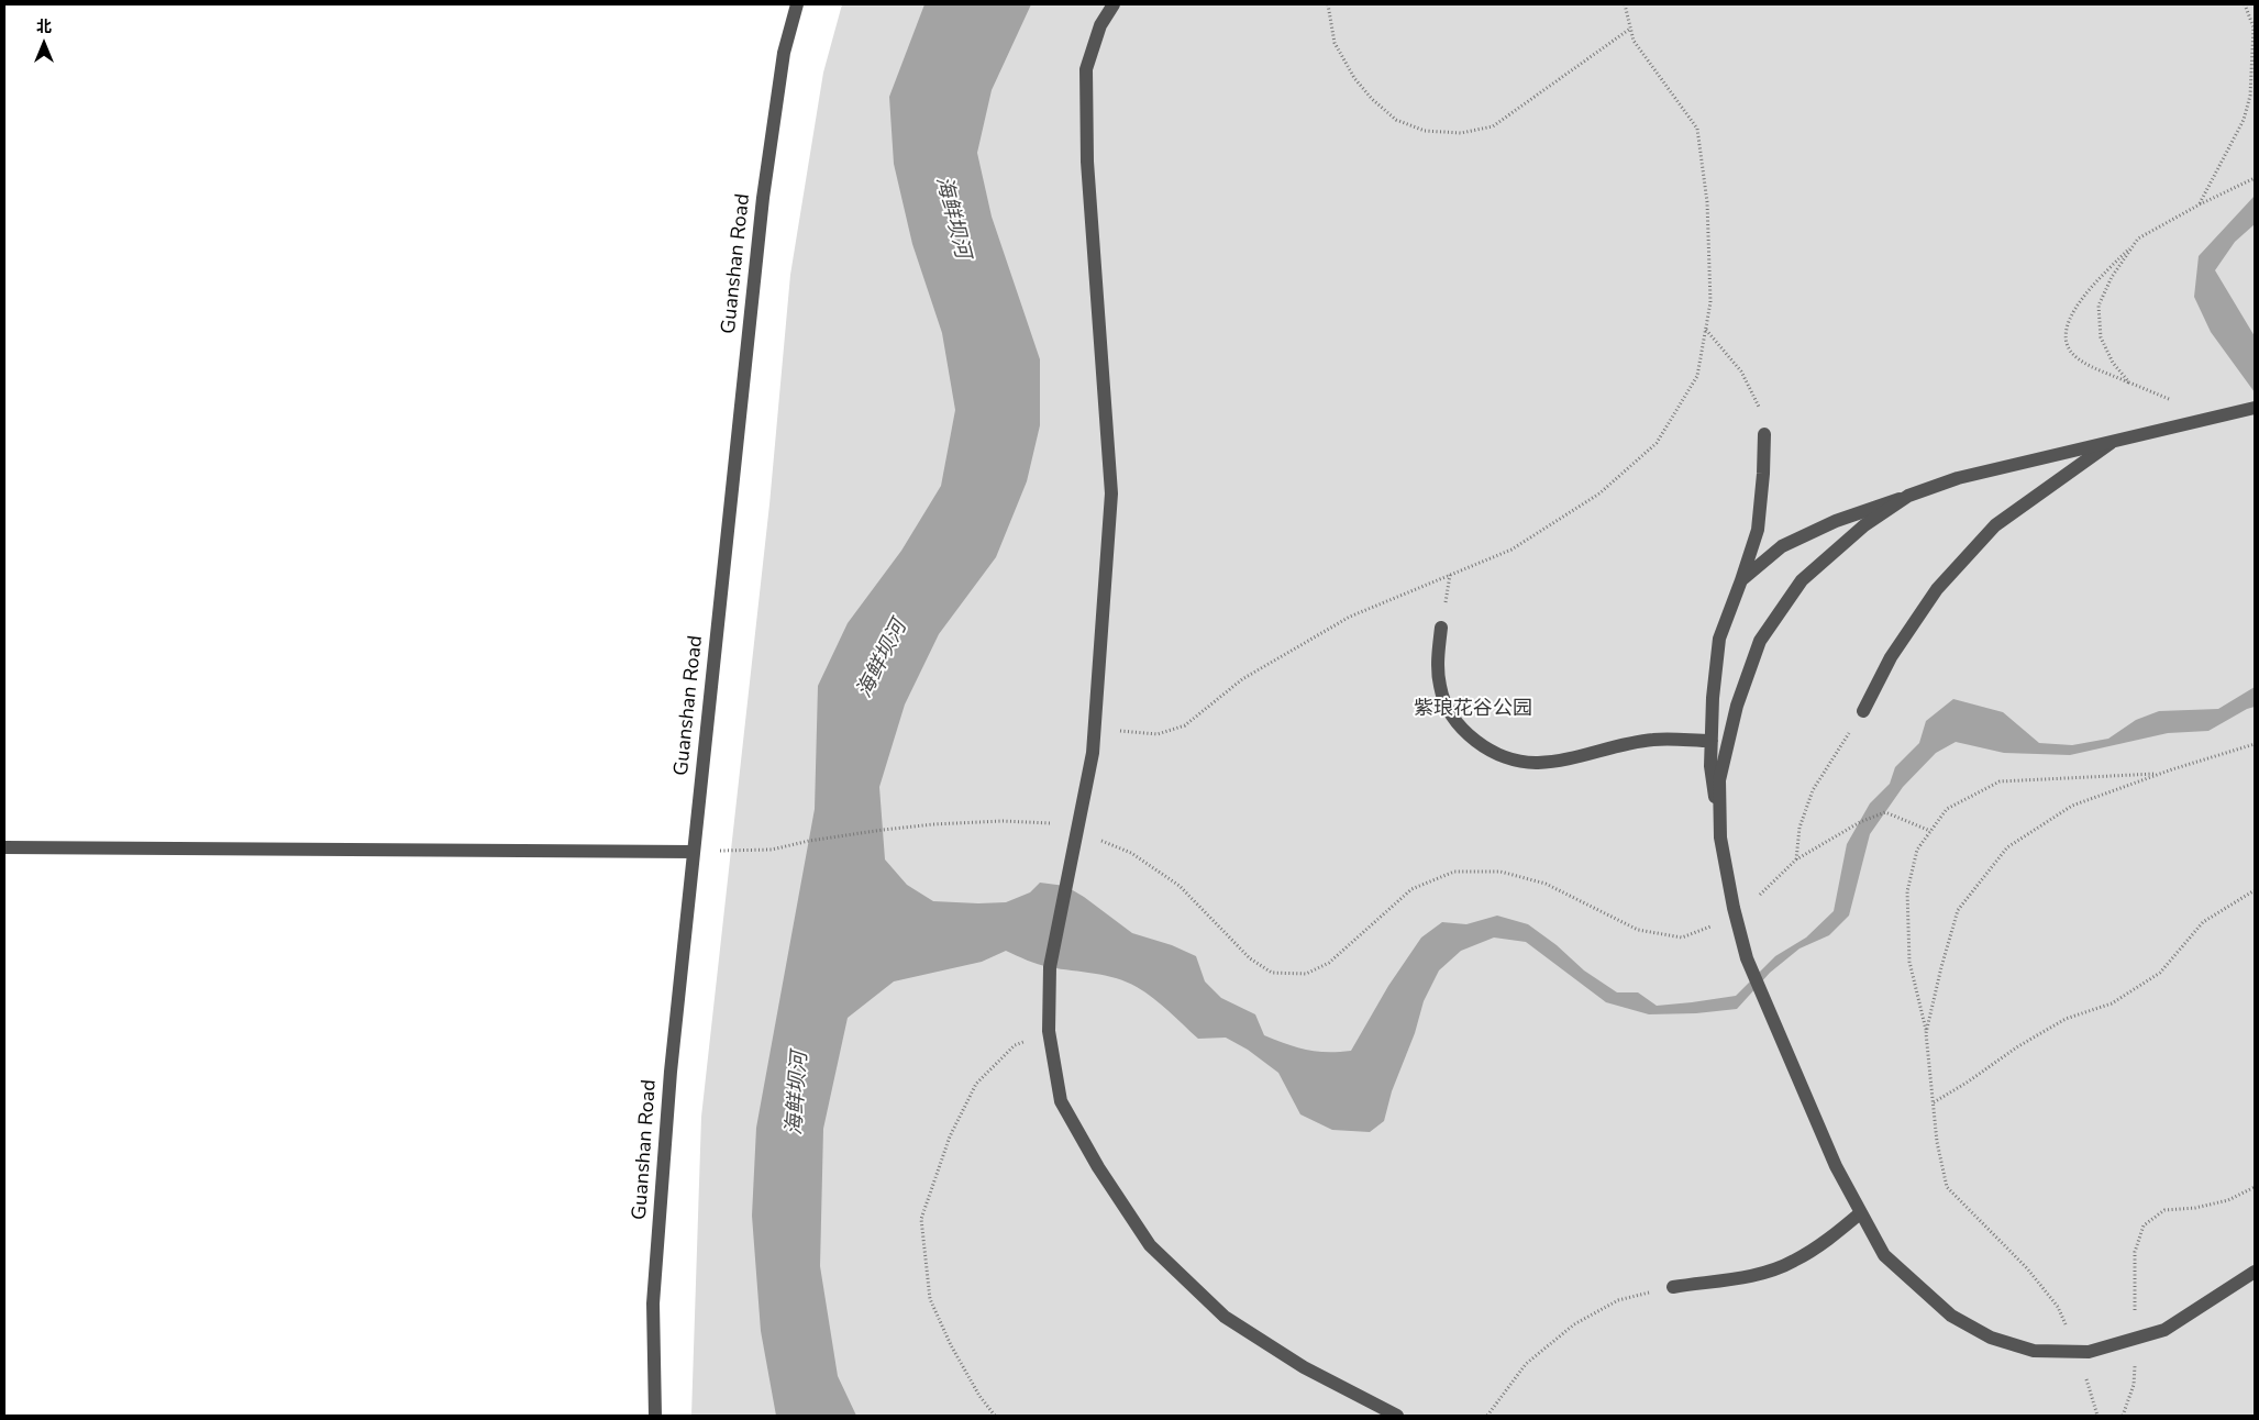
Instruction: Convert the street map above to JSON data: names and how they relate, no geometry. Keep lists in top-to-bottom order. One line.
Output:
{"streets":{"street":["Guanshan Road"]},"water":["海鲜坝河"],"parks":["紫琅花谷公园"],"north":"top"}
